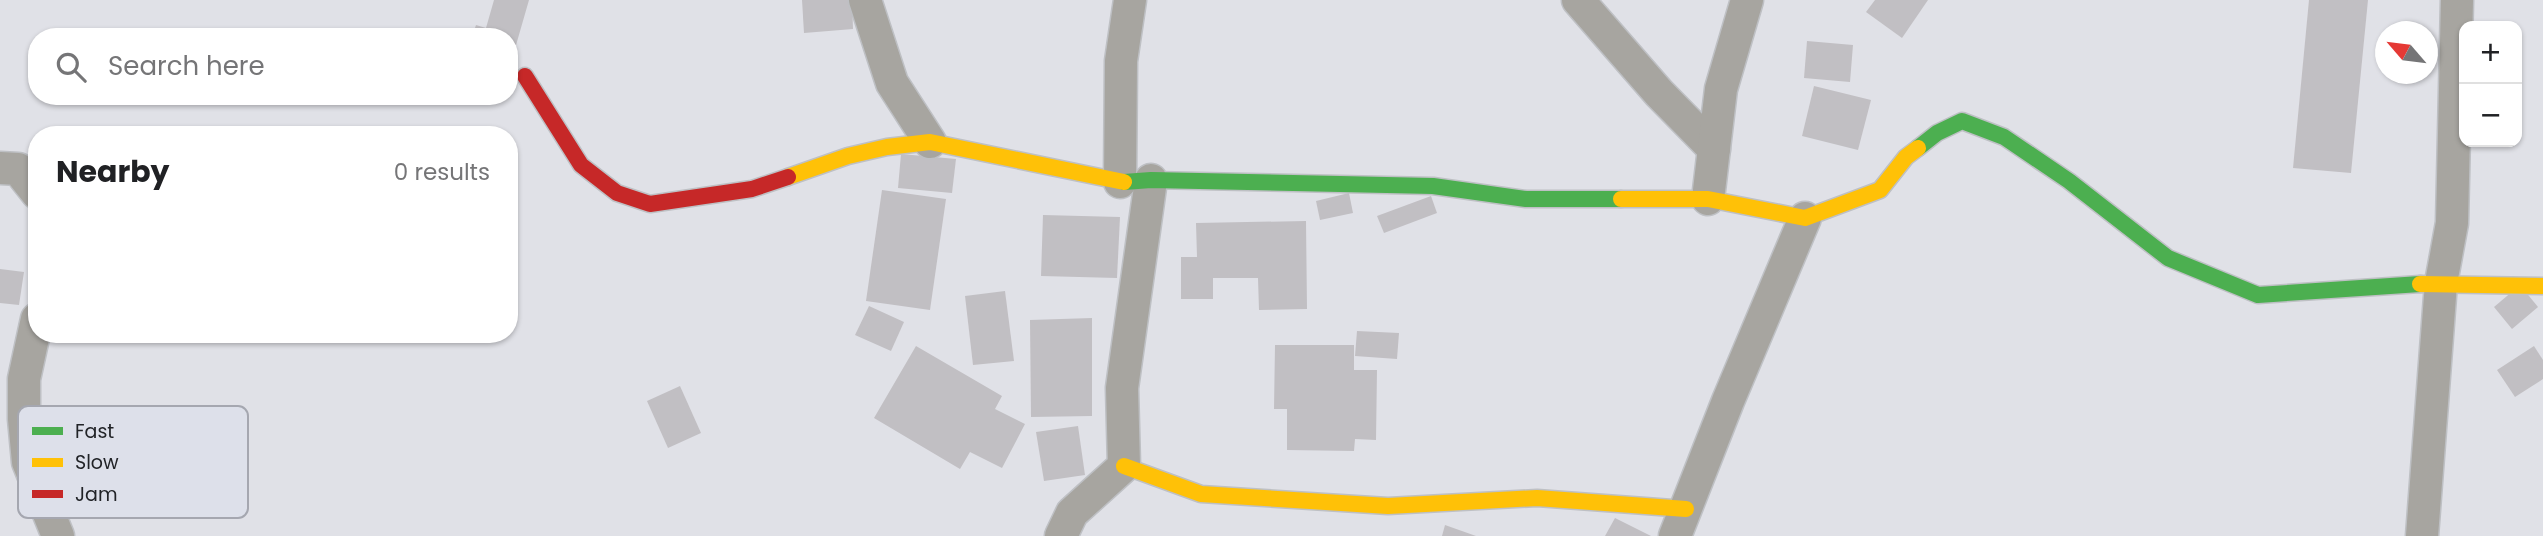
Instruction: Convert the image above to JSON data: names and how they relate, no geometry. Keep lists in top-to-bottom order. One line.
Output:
{"legend":["Fast","Slow","Jam"],"north":"top left","page":{"map_buttons":["+","−"],"search":"Search here","heading":["Nearby","0 results"]}}
